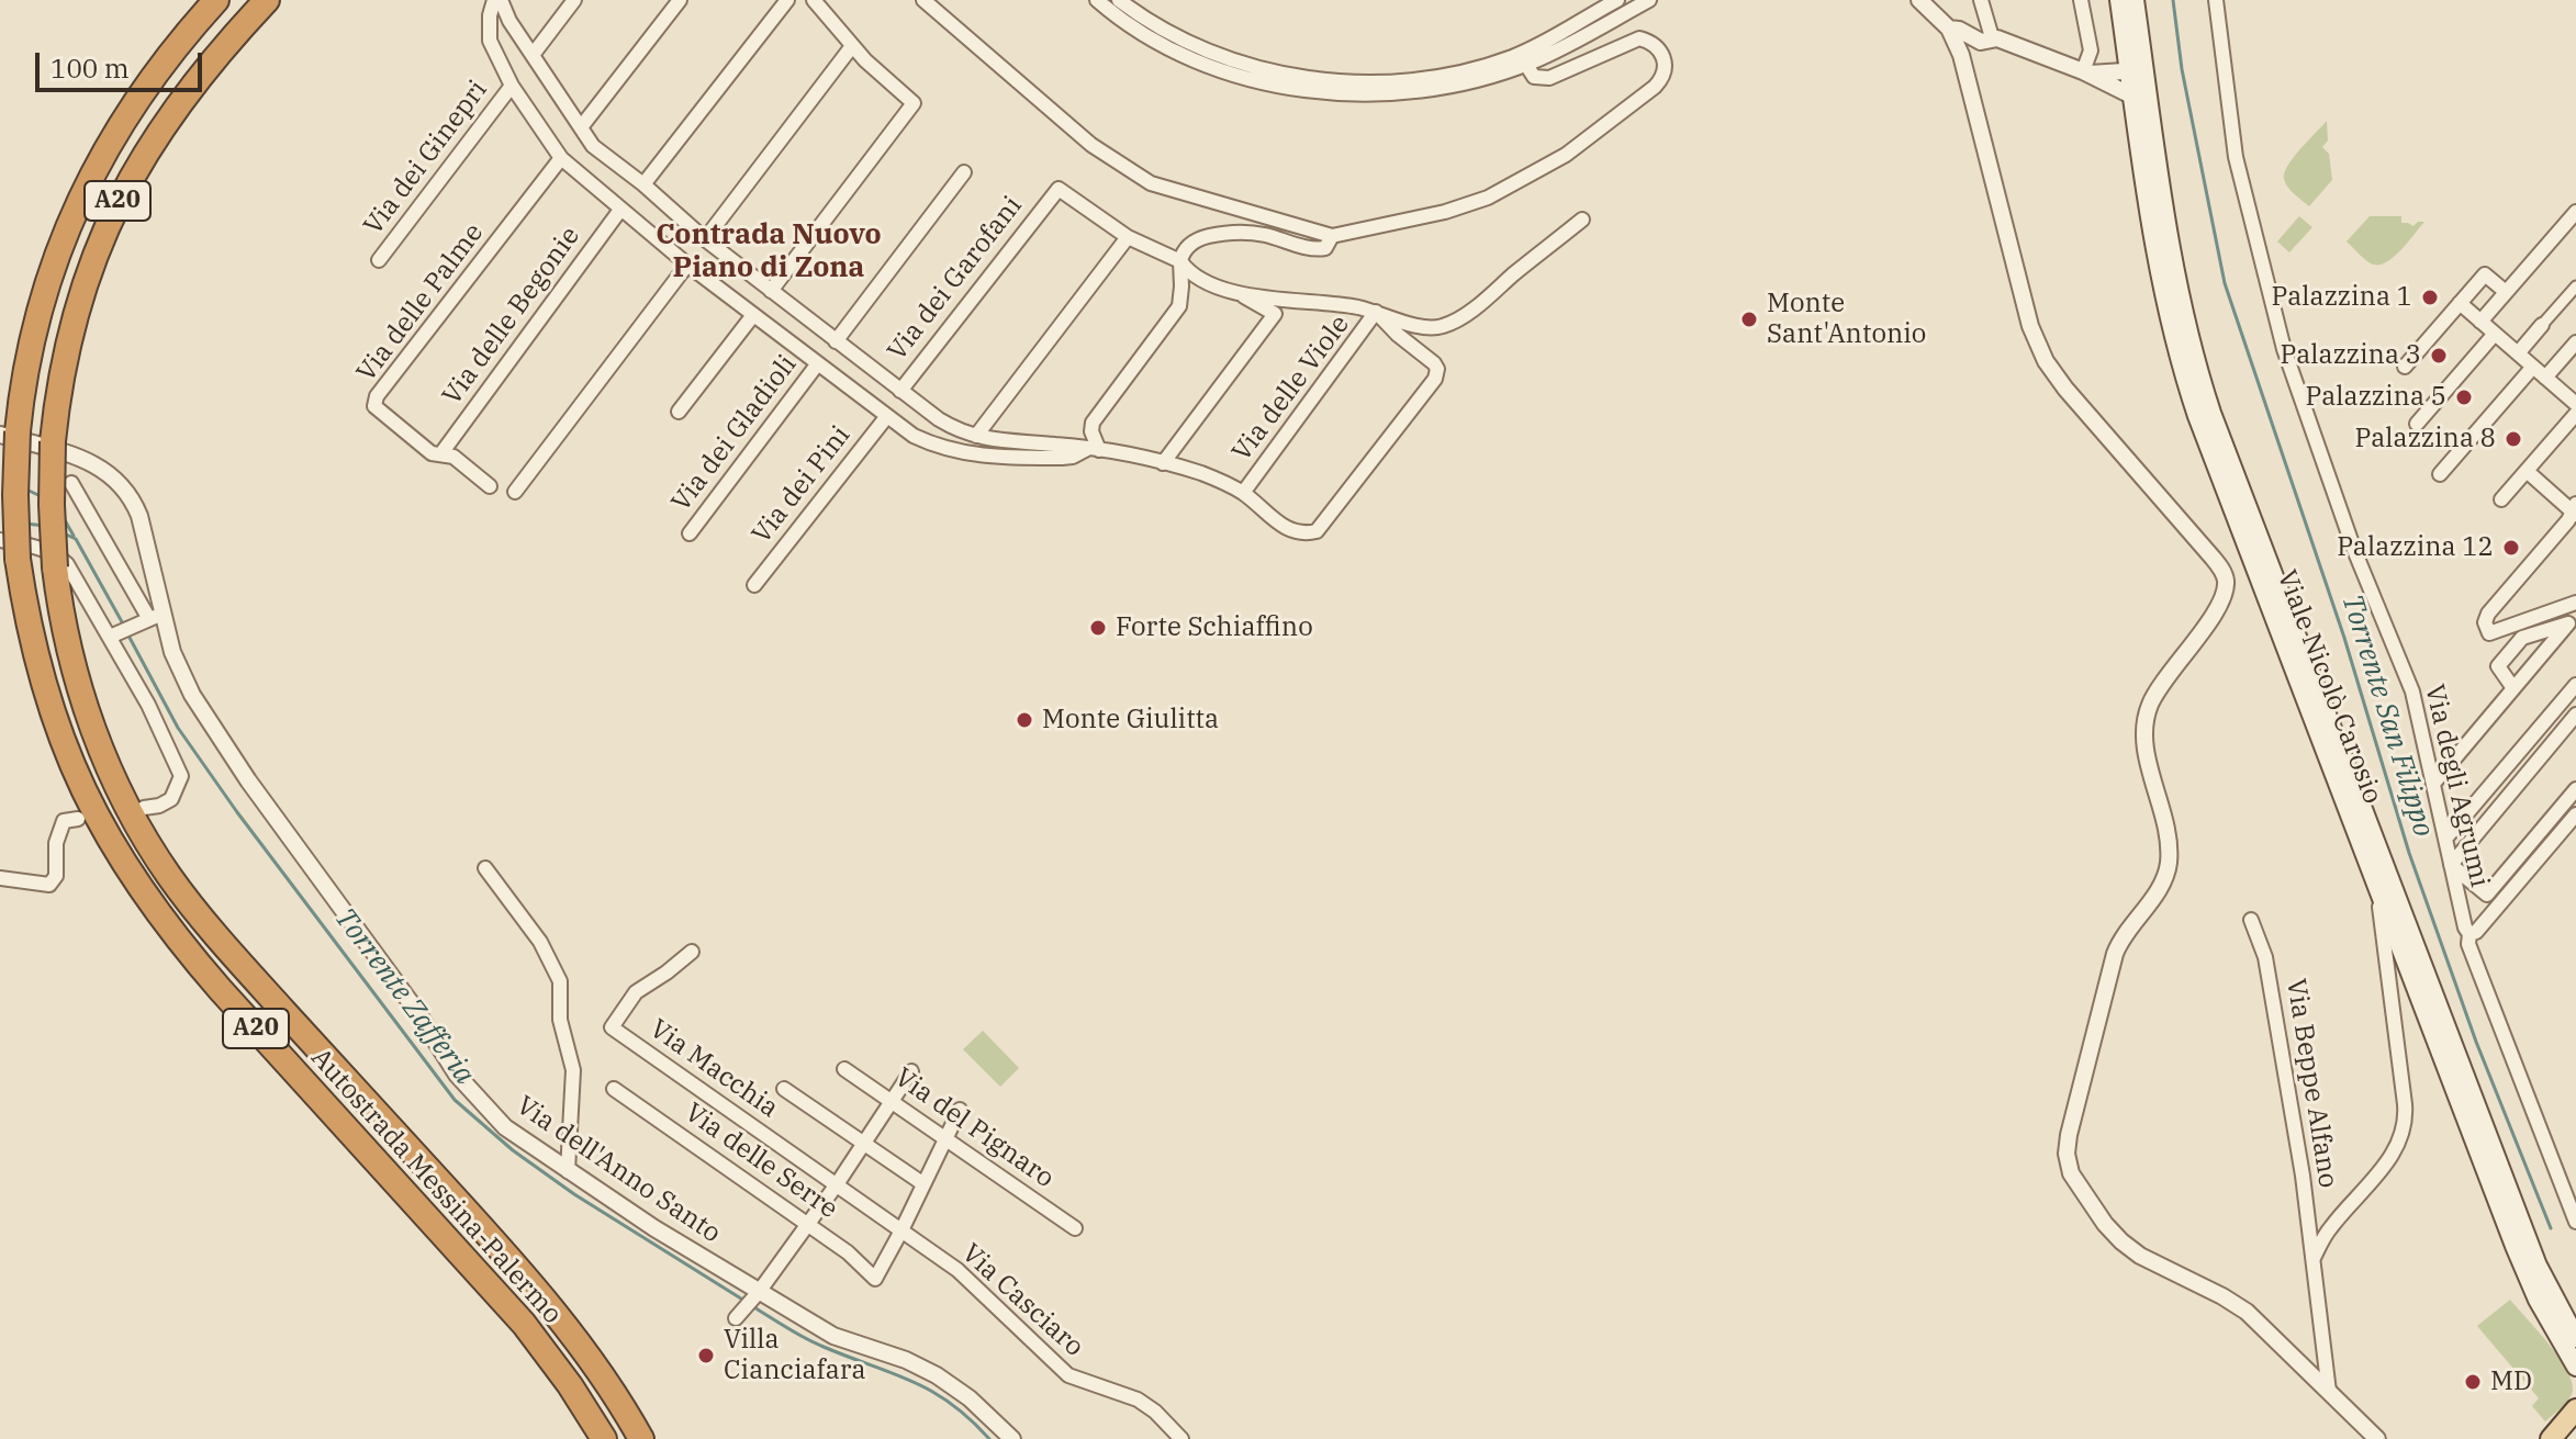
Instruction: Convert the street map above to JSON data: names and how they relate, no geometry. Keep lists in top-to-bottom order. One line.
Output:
{"streets":{"highway":["A20","Autostrada Messina-Palermo"],"main road":["Viale Nicolò Carosio"],"street":["Via dei Ginepri","Via dei Garofani","Via delle Palme","Via delle Begonie","Via delle Viole","Via dei Gladioli","Via dei Pini","Via degli Agrumi","Via Macchia","Via Beppe Alfano","Via del Pignaro","Via delle Serre","Via dell'Anno Santo","Via Casciaro"]},"crossings":[["A20","Via dell'Anno Santo"],["A20","Autostrada Messina-Palermo"],["Via delle Palme","Via delle Begonie"],["Via Macchia","Via Casciaro"],["Via delle Serre","Via Casciaro"],["Via dell'Anno Santo","Autostrada Messina-Palermo"]],"districts":["Contrada Nuovo Piano di Zona"],"water":["Torrente San Filippo","Torrente Zafferia"],"places":["Palazzina 1","Monte Sant'Antonio","Palazzina 3","Palazzina 5","Palazzina 8","Palazzina 12","Forte Schiaffino","Monte Giulitta","Villa Cianciafara","MD"],"scale_bar":"100 m"}
